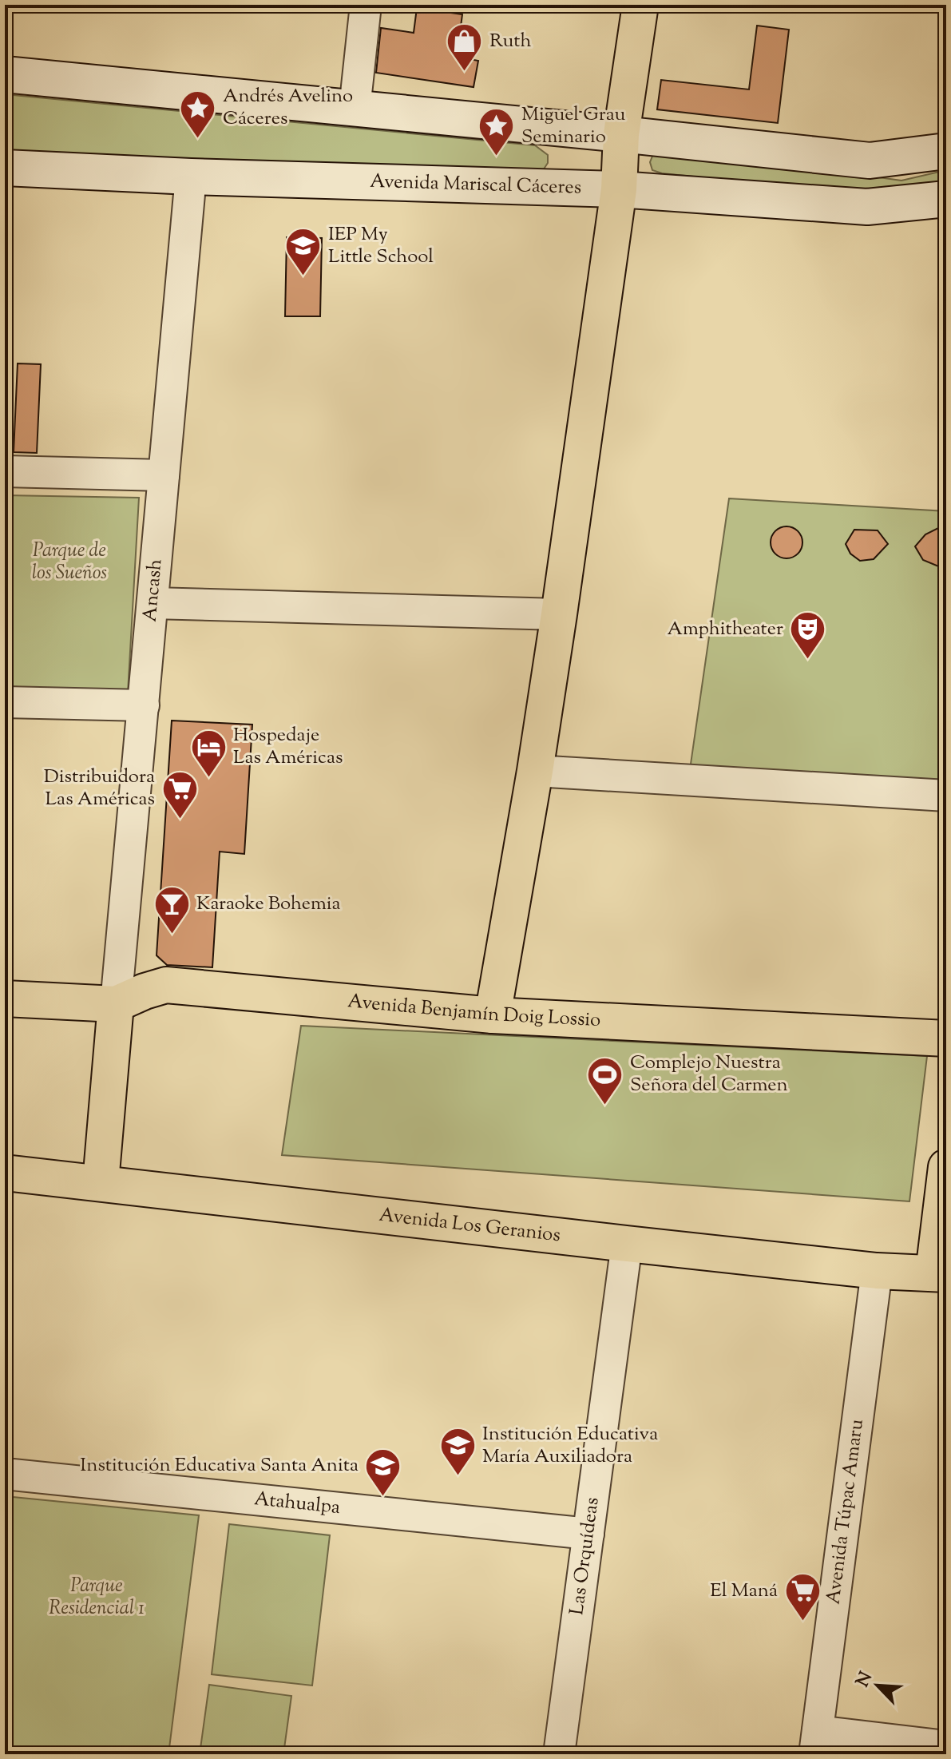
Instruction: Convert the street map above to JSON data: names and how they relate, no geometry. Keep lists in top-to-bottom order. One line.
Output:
{"streets":{"main road":["Avenida Benjamín Doig Lossio","Avenida Los Geranios"],"street":["Avenida Mariscal Cáceres","Ancash","Atahualpa","Avenida Túpac Amaru","Las Orquídeas"]},"crossings":[["Avenida Mariscal Cáceres","Ancash"],["Ancash","Avenida Benjamín Doig Lossio"],["Avenida Los Geranios","Avenida Túpac Amaru"],["Avenida Los Geranios","Las Orquídeas"],["Atahualpa","Las Orquídeas"]],"parks":["Parque de los Sueños","Parque Residencial 1"],"places":{"shop":["Ruth"],"place":["Andrés Avelino Cáceres","Miguel Grau Seminario"],"school or university":["IEP My Little School","Institución Educativa María Auxiliadora","Institución Educativa Santa Anita"],"theatre":["Amphitheater"],"hotel":["Hospedaje Las Américas"],"supermarket":["Distribuidora Las Américas","El Maná"],"bar":["Karaoke Bohemia"],"sports":["Complejo Nuestra Señora del Carmen"]},"north":"top left"}
